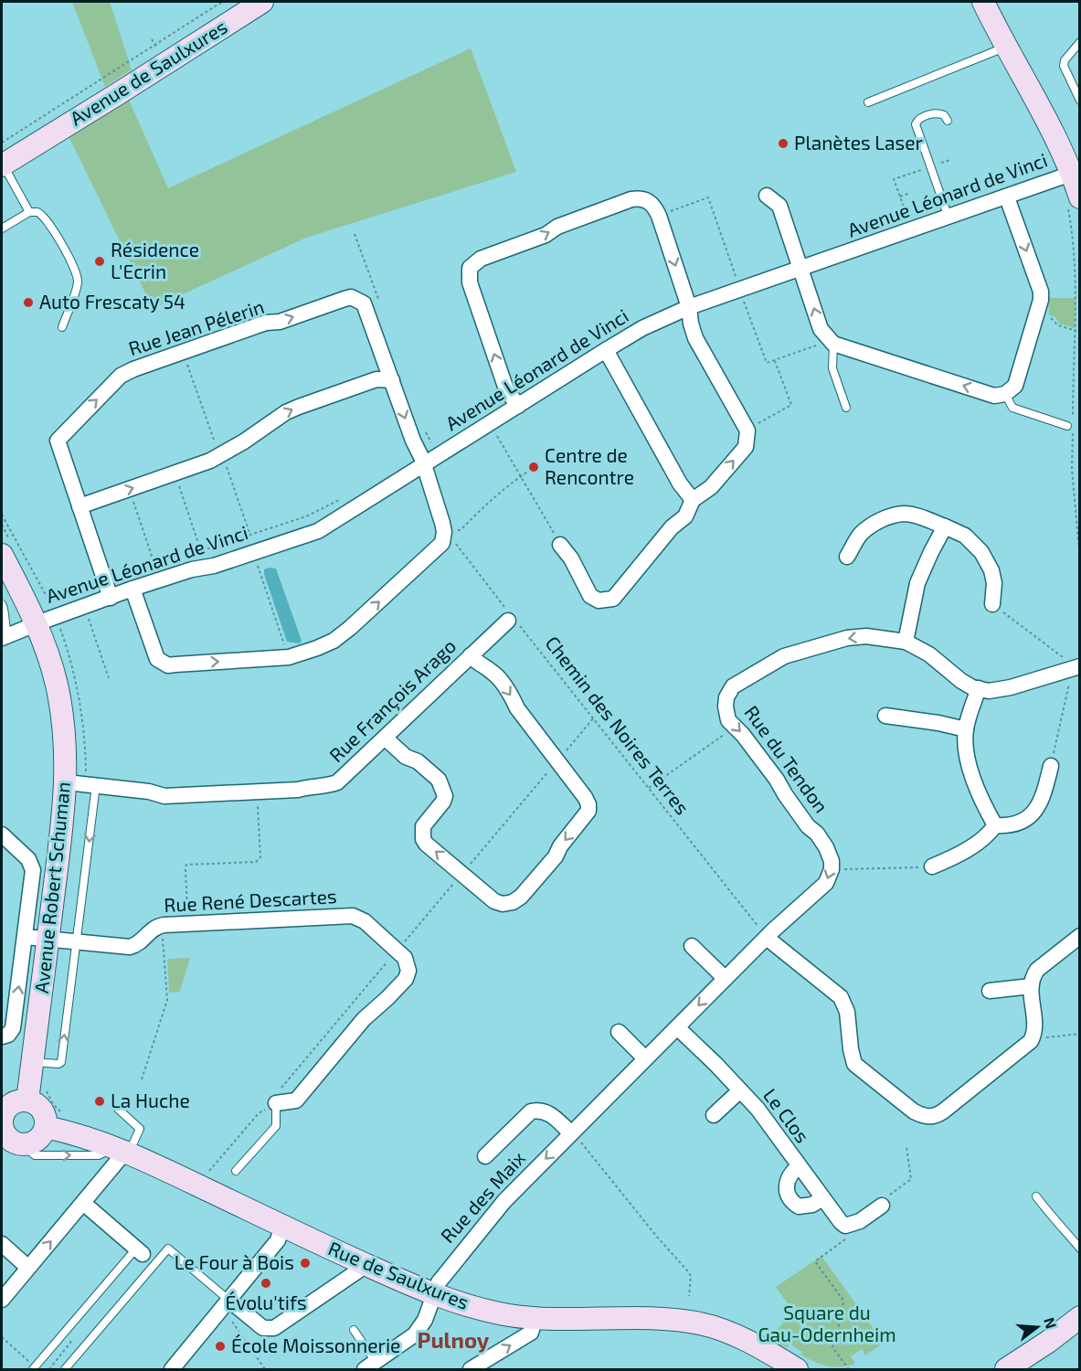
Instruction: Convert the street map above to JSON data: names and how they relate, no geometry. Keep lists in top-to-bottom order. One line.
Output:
{"streets":{"street":["Avenue de Saulxures","Avenue Léonard de Vinci","Rue Jean Pélerin","Rue François Arago","Rue du Tendon","Avenue Robert Schuman","Rue René Descartes","Le Clos","Rue des Maix","Rue de Saulxures"],"path":["Chemin des Noires Terres"]},"crossings":[["Avenue Léonard de Vinci","Rue Jean Pélerin"],["Avenue Léonard de Vinci","Avenue Robert Schuman"],["Rue Jean Pélerin","Chemin des Noires Terres"],["Rue François Arago","Chemin des Noires Terres"],["Rue François Arago","Avenue Robert Schuman"],["Chemin des Noires Terres","Rue des Maix"],["Avenue Robert Schuman","Rue René Descartes"],["Avenue Robert Schuman","Rue de Saulxures"],["Le Clos","Rue des Maix"],["Rue des Maix","Rue de Saulxures"]],"one_way":["Rue des Maix"],"districts":["Pulnoy"],"parks":["Square du Gau-Odernheim"],"places":["Planètes Laser","Résidence L'Ecrin","Auto Frescaty 54","Centre de Rencontre","La Huche","Le Four à Bois","Évolu'tifs","École Moissonnerie"],"north":"right"}
